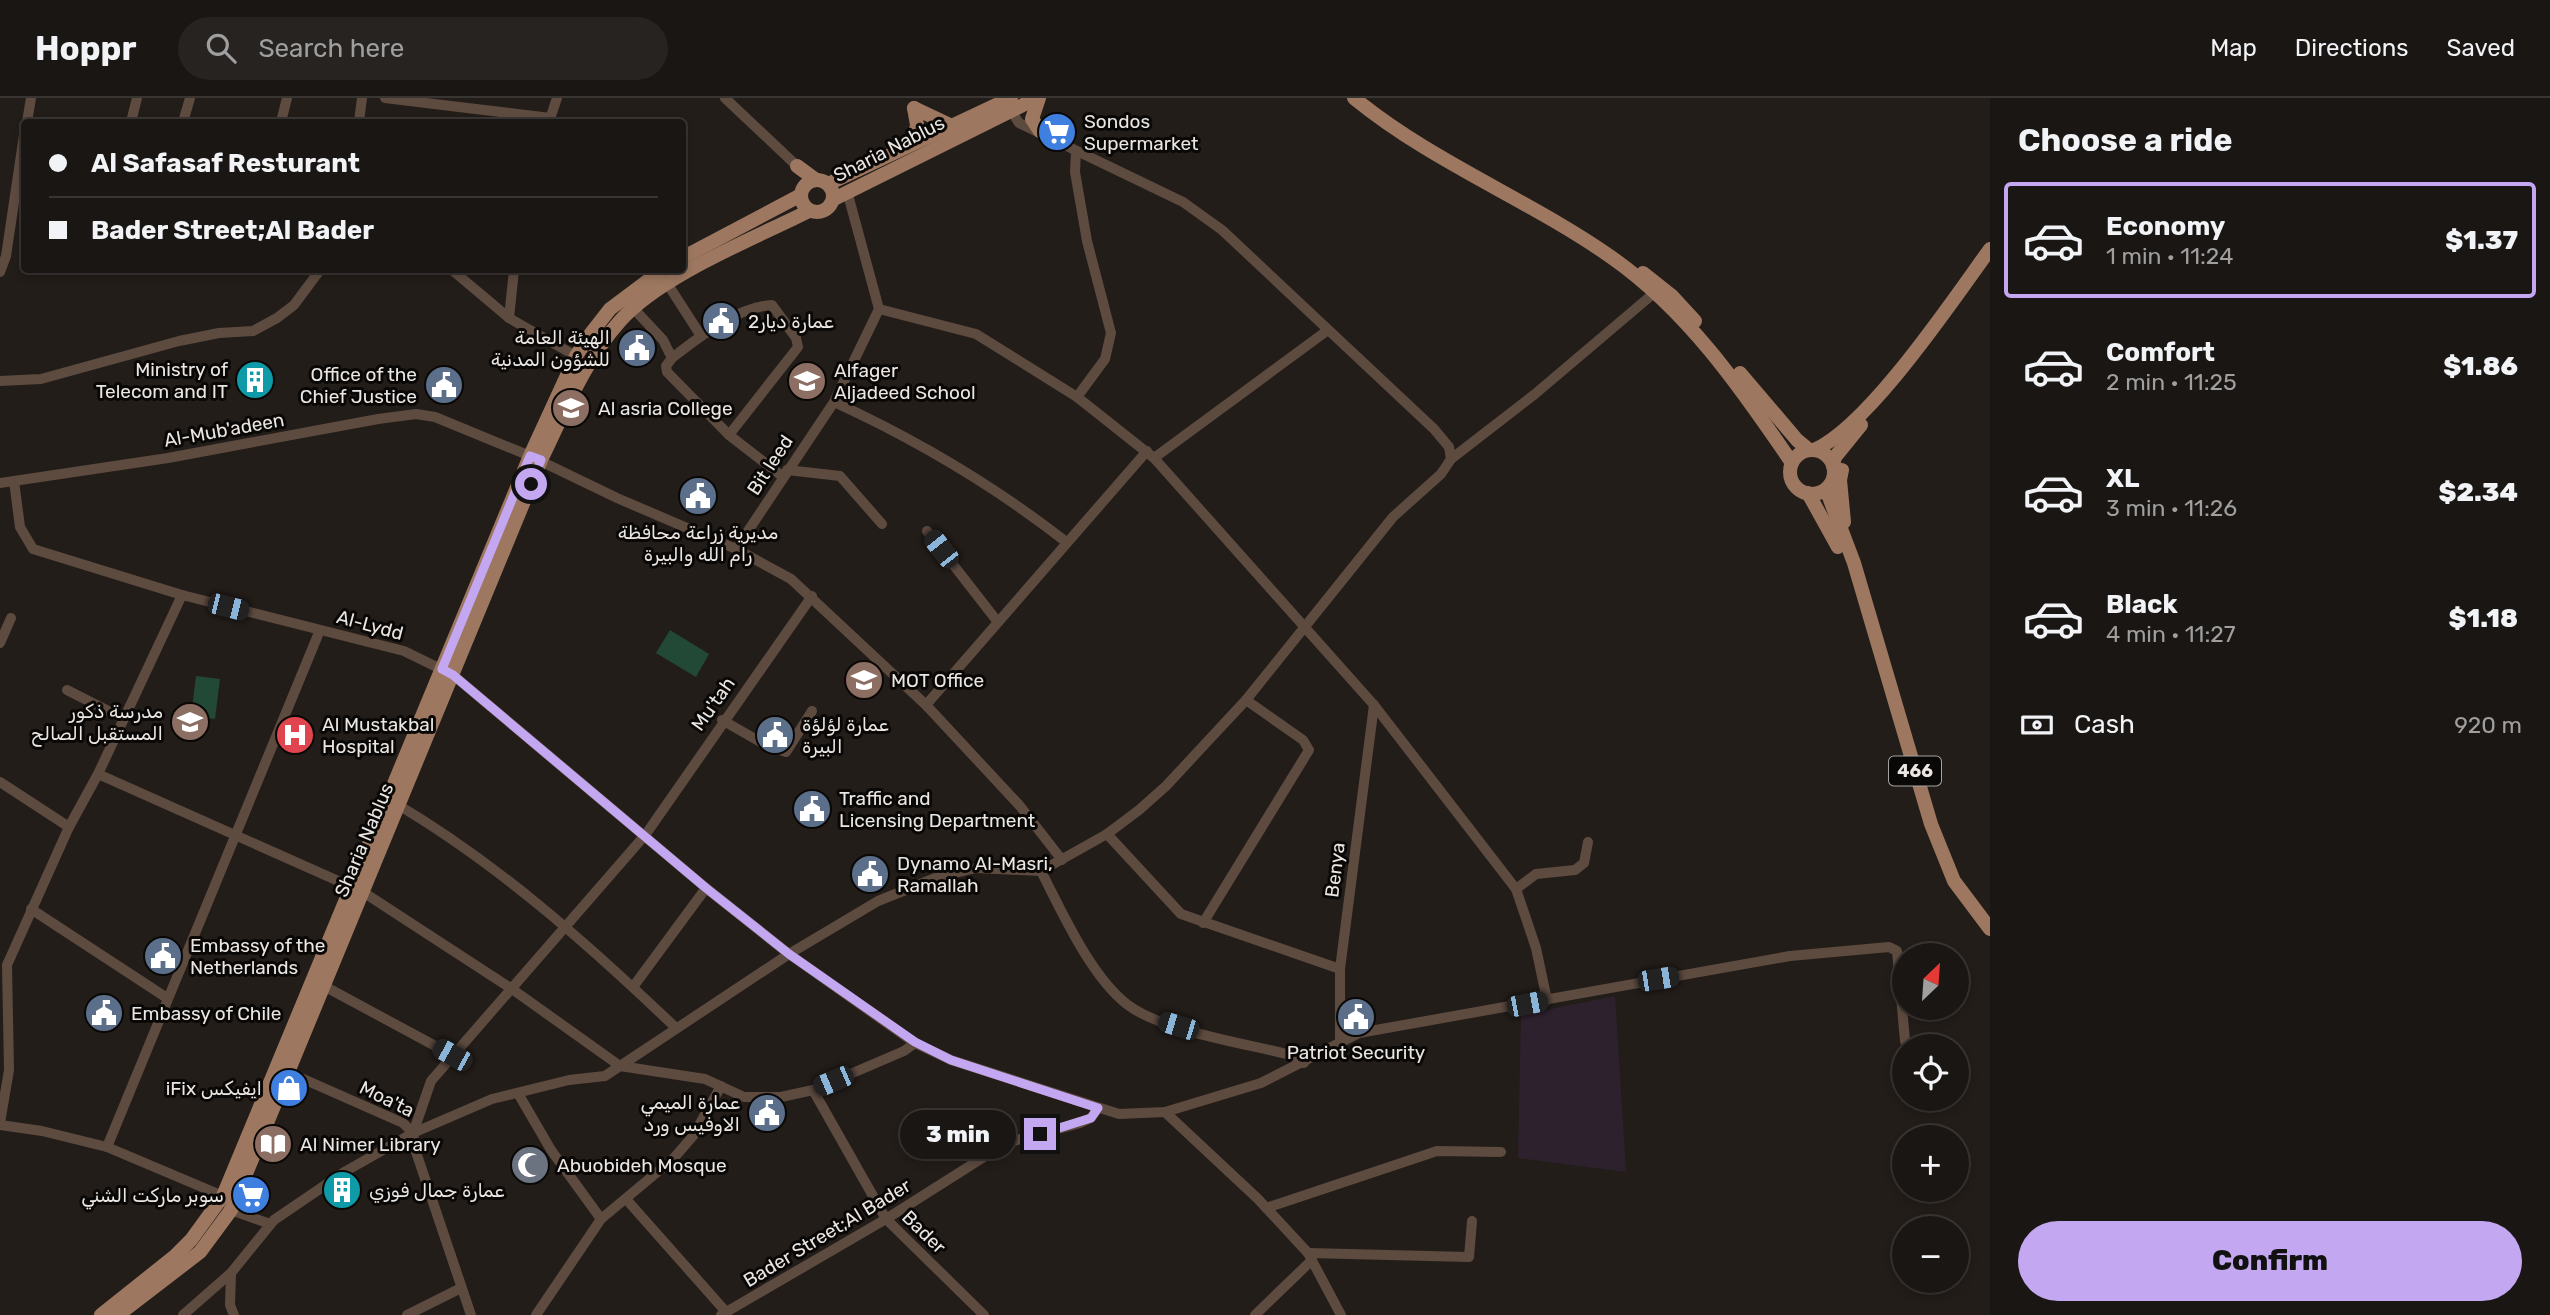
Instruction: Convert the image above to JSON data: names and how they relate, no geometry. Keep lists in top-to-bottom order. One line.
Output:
{"streets":{"main road":["Sharia Nablus","466"],"street":["Al-Mub'adeen","Bit leed","Al-Lydd","Mu'tah","Benya","Moa'ta","Bader","Bader Street;Al Bader"]},"crossings":[["Sharia Nablus","Al-Mub'adeen"],["Sharia Nablus","Al-Lydd"],["Sharia Nablus","Moa'ta"],["Al-Mub'adeen","Bit leed"],["Al-Mub'adeen","Al-Lydd"],["Al-Mub'adeen","Mu'tah"],["Al-Lydd","Mu'tah"],["Al-Lydd","Benya"],["Al-Lydd","Bader Street;Al Bader"],["Mu'tah","Moa'ta"],["Bader","Bader Street;Al Bader"]],"places":{"supermarket":["Sondos Supermarket","سوبر ماركت الشني"],"public building":["عمارة ديار2","الهيئة العامة للشؤون المدنية","Office of the Chief Justice","مديرية زراعة محافظة رام الله والبيرة","عمارة لؤلؤة البيرة","Traffic and Licensing Department","Dynamo Al-Masri, Ramallah","Embassy of the Netherlands","Embassy of Chile","Patriot Security","عمارة الميمي الاوفيس ورد"],"building":["Ministry of Telecom and IT","عمارة جمال فوزي"],"school or university":["Alfager Aljadeed School","Al asria College","MOT Office","مدرسة ذكور المستقبل الصالح"],"hospital":["Al Mustakbal Hospital"],"shop":["iFix ايفيكس"],"library":["Al Nimer Library"],"mosque":["Abuobideh Mosque"]},"north":"top right","page":{"header":"Hoppr","search":"Search here","nav":["Map","Directions","Saved"],"heading":"Choose a ride","banner":["Al Safasaf Resturant","Bader Street;Al Bader"],"list":[{"name":"Economy","note":"1 min · 11:24","value":"$1.37"},{"name":"Comfort","note":"2 min · 11:25","value":"$1.86"},{"name":"XL","note":"3 min · 11:26","value":"$2.34"},{"name":"Black","note":"4 min · 11:27","value":"$1.18"}],"pay":["Cash","920 m"],"map_buttons":["+","−"],"bubble":"3 min","buttons":"Confirm"}}
